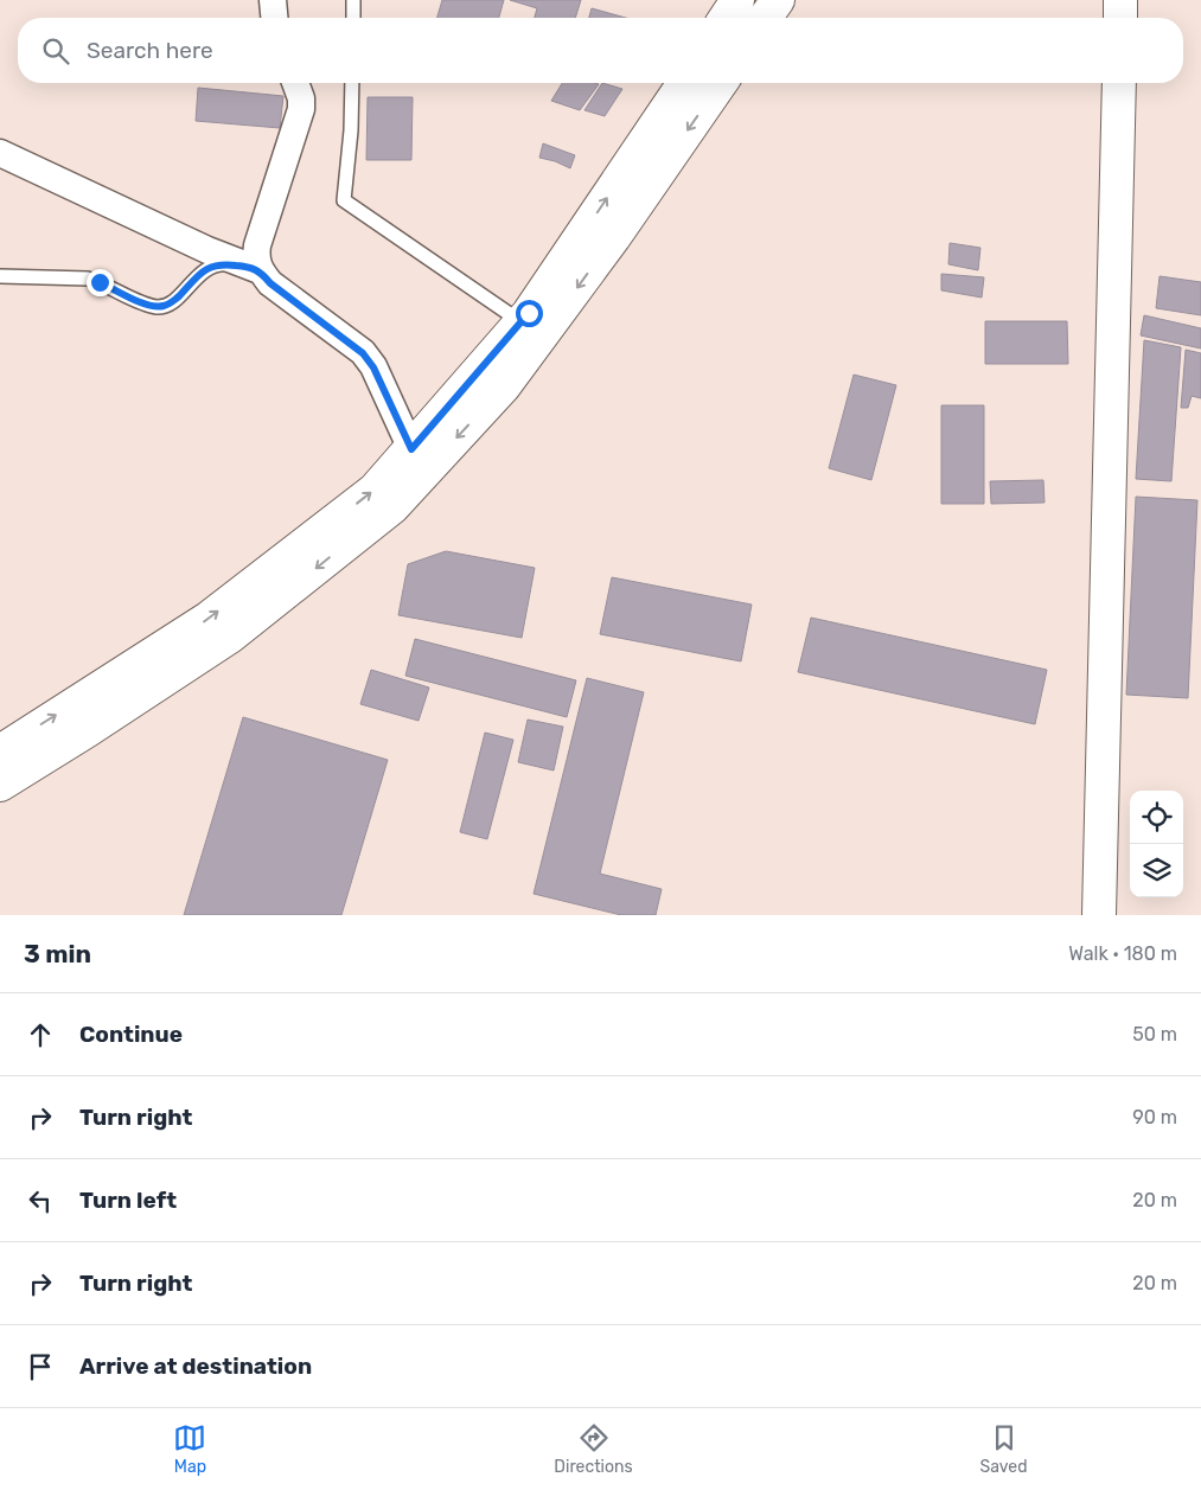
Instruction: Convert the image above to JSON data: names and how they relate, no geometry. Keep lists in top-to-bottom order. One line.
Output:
{"page":{"search":"Search here","heading":["3 min","Walk · 180 m"],"list":[["Continue","50 m"],["Turn right","90 m"],["Turn left","20 m"],["Turn right","20 m"],"Arrive at destination"],"nav":["Map","Directions","Saved"]}}
